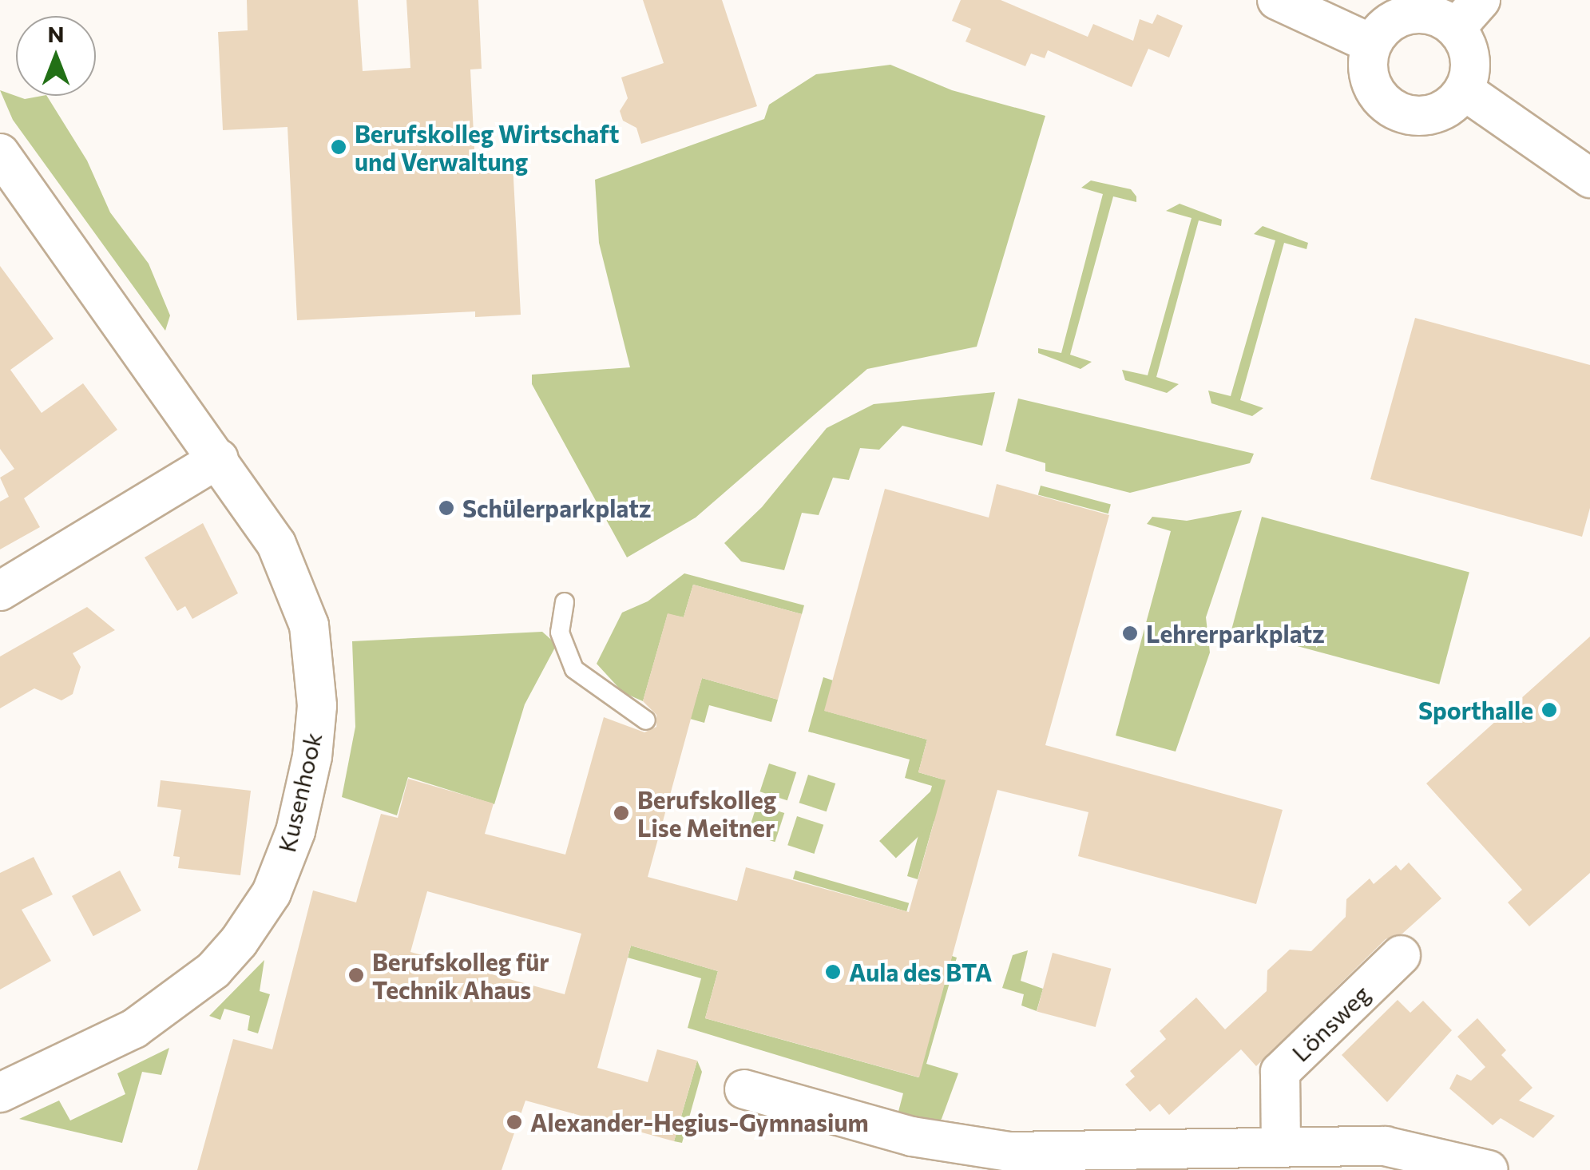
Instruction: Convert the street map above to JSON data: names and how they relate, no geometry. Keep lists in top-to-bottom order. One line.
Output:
{"streets":{"street":["Kusenhook","Lönsweg"]},"places":["Berufskolleg Wirtschaft und Verwaltung","Schülerparkplatz","Lehrerparkplatz","Sporthalle","Berufskolleg Lise Meitner","Aula des BTA","Berufskolleg für Technik Ahaus","Alexander-Hegius-Gymnasium"],"north":"top"}
